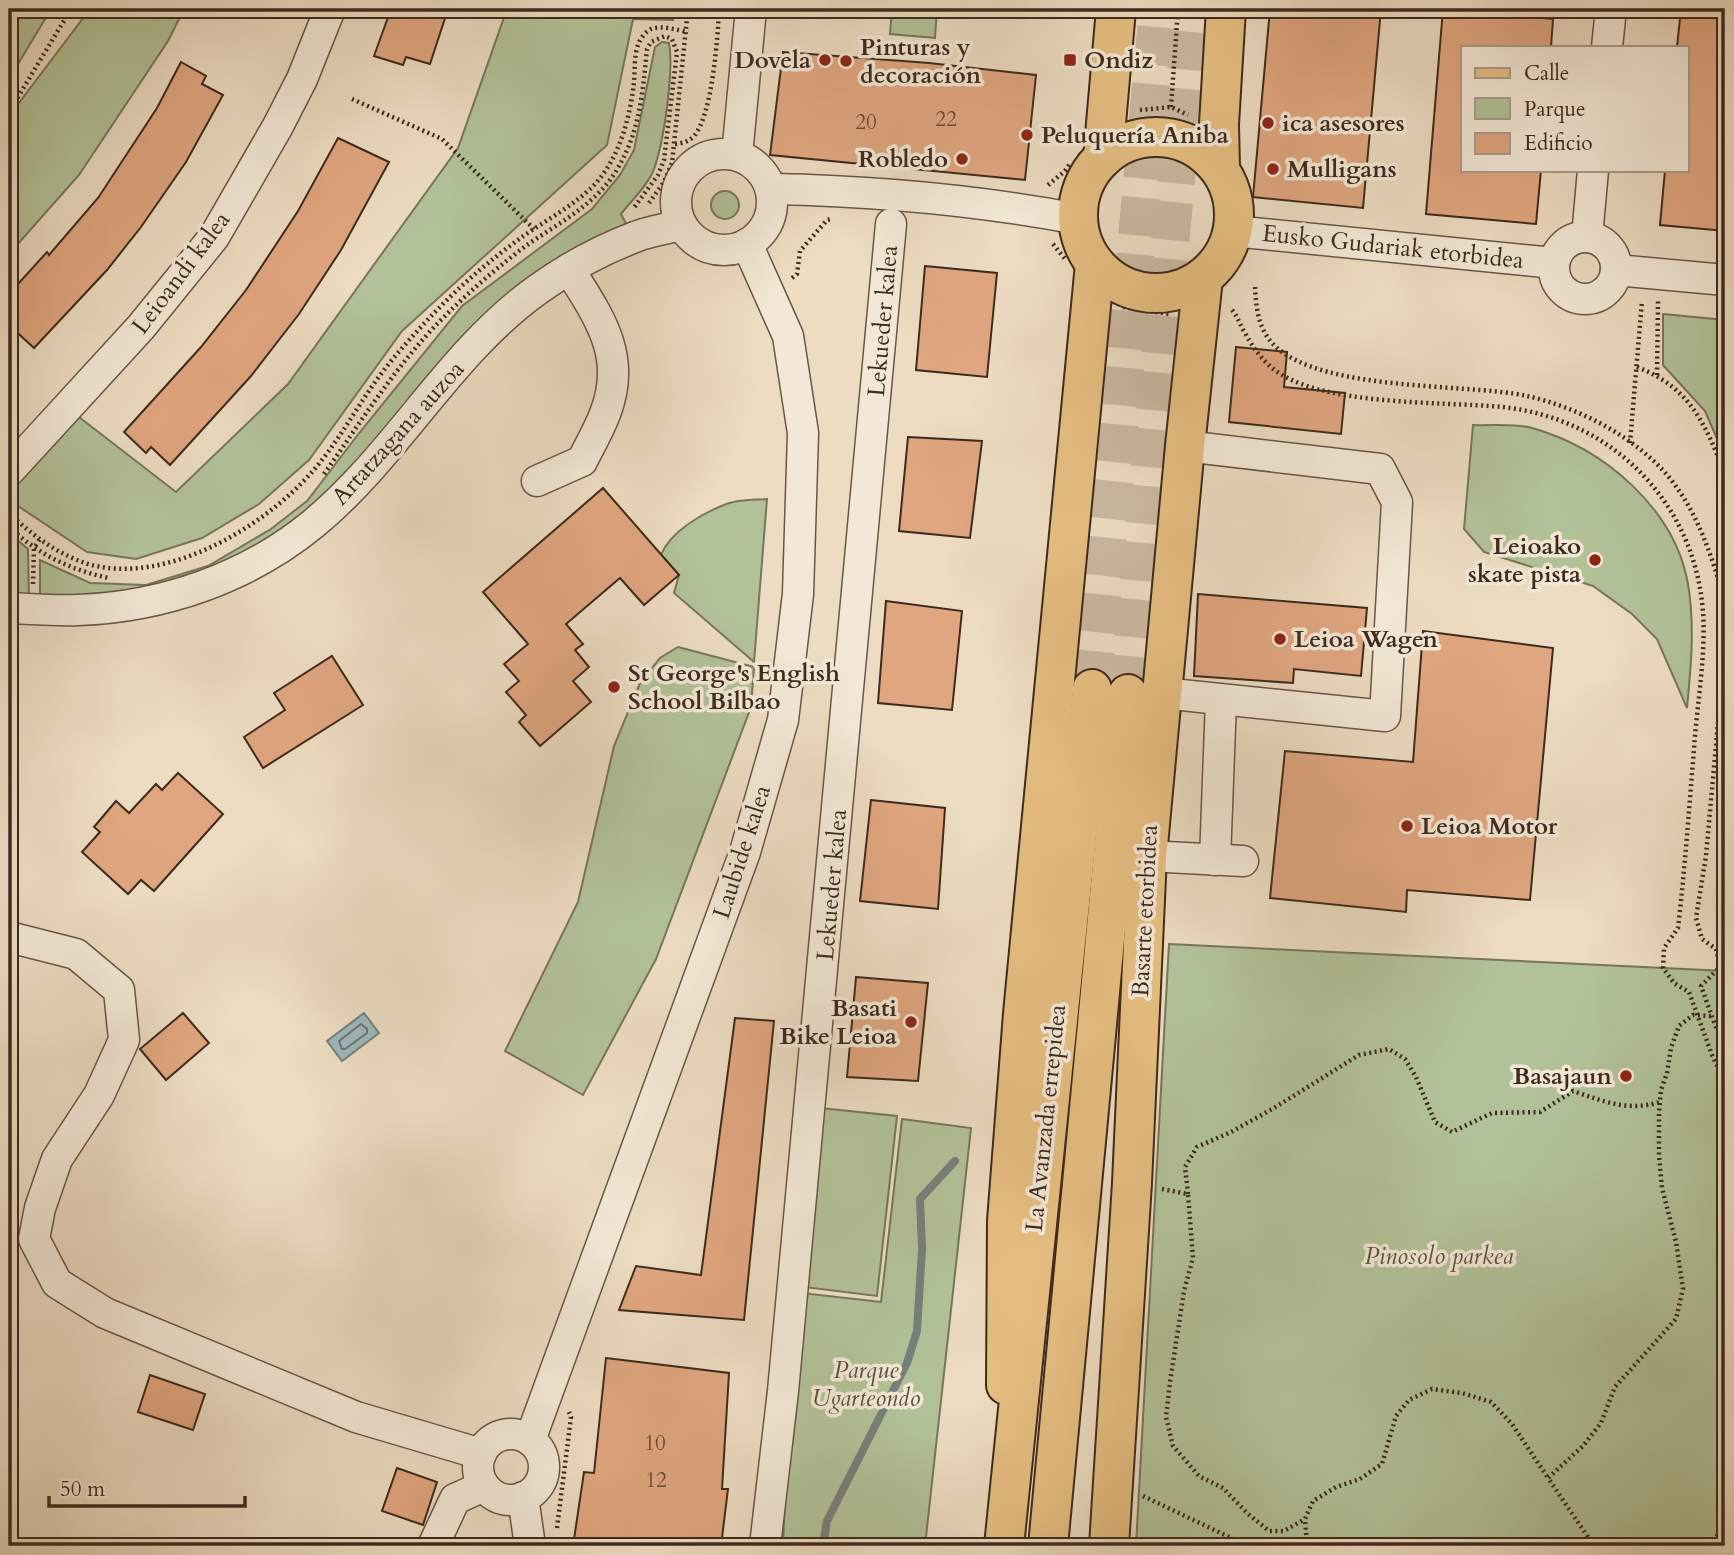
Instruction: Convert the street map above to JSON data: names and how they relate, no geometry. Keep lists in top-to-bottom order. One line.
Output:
{"streets":{"main road":["Basarte etorbidea","La Avanzada errepidea"],"street":["Eusko Gudariak etorbidea","Leioandi kalea","Lekueder kalea","Artatzagana auzoa","Laubide kalea"]},"crossings":[["Eusko Gudariak etorbidea","Basarte etorbidea"],["Artatzagana auzoa","Laubide kalea"],["Basarte etorbidea","La Avanzada errepidea"]],"parks":["Pinosolo parkea","Parque Ugarteondo"],"places":{"other":["Dovela","Pinturas y decoración","ica asesores","Peluquería Aniba","Robledo","Mulligans","Leioako skate pista","Leioa Wagen","St George's English School Bilbao","Leioa Motor","Basati Bike Leioa","Basajaun"],"transit":["Ondiz"]},"house_numbers":["22","20","10","12"],"legend":["Calle","Parque","Edificio"],"scale_bar":"50 m"}
